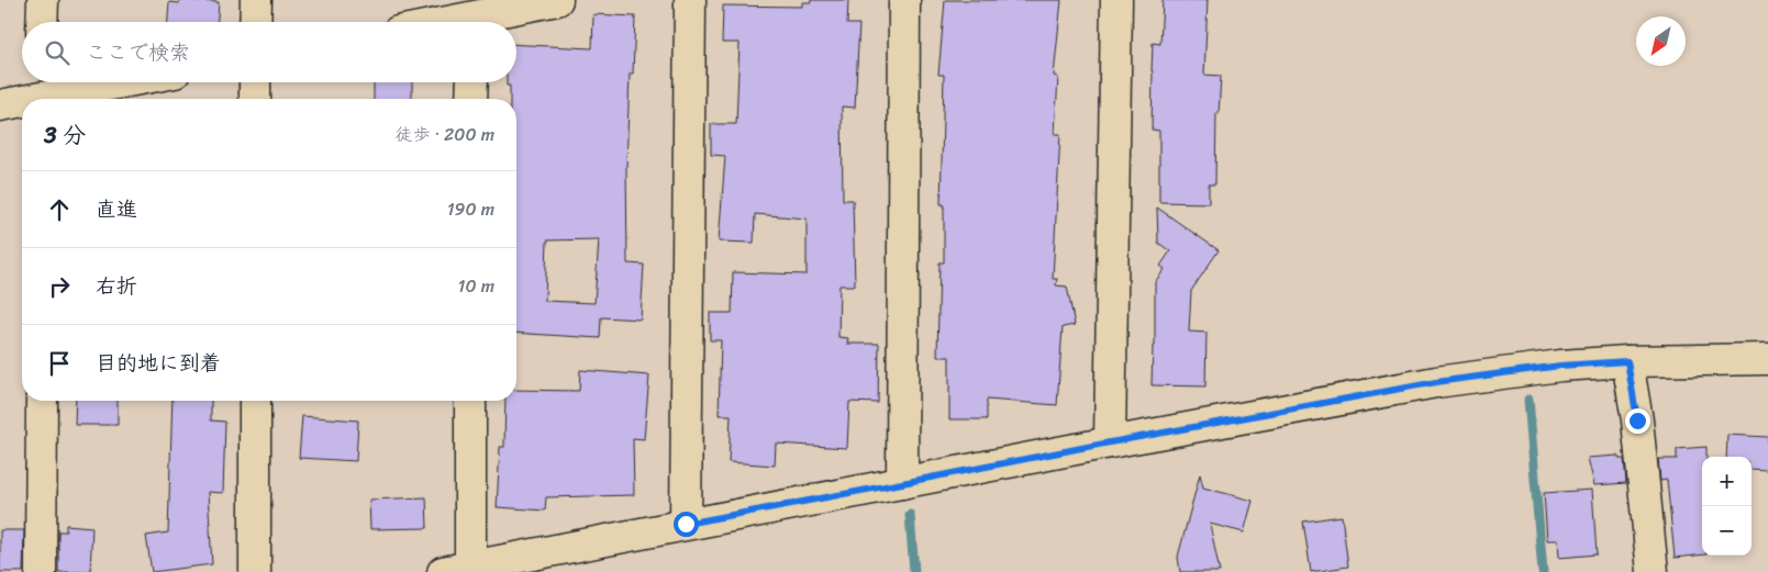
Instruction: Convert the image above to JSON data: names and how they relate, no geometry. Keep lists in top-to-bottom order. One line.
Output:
{"north":"bottom left","page":{"search":"ここで検索","heading":["3 分","徒歩 · 200 m"],"list":[["直進","190 m"],["右折","10 m"],"目的地に到着"],"map_buttons":["+","−"]}}
